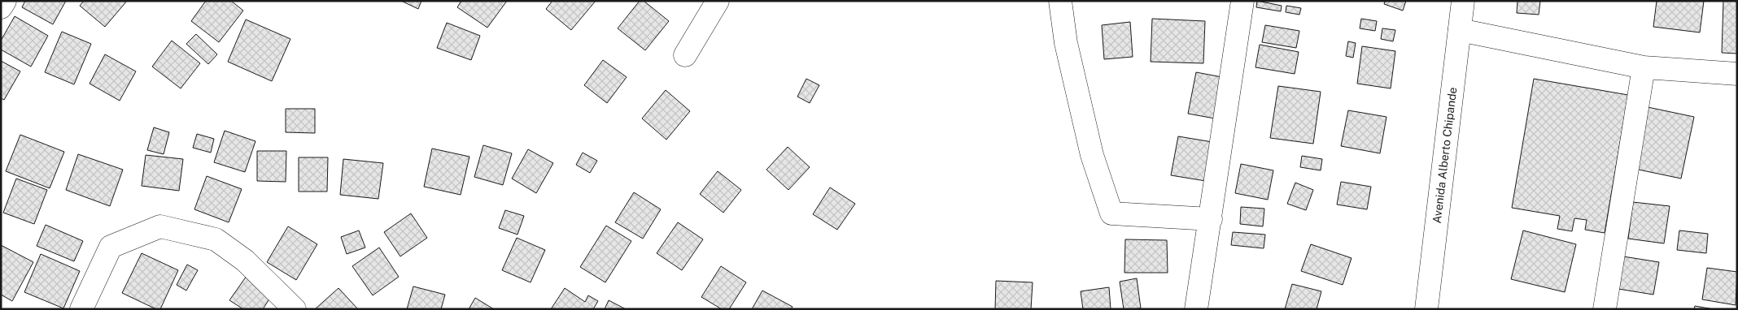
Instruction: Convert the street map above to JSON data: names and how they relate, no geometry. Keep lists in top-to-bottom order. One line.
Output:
{"streets":{"street":["Avenida Alberto Chipande"]}}
